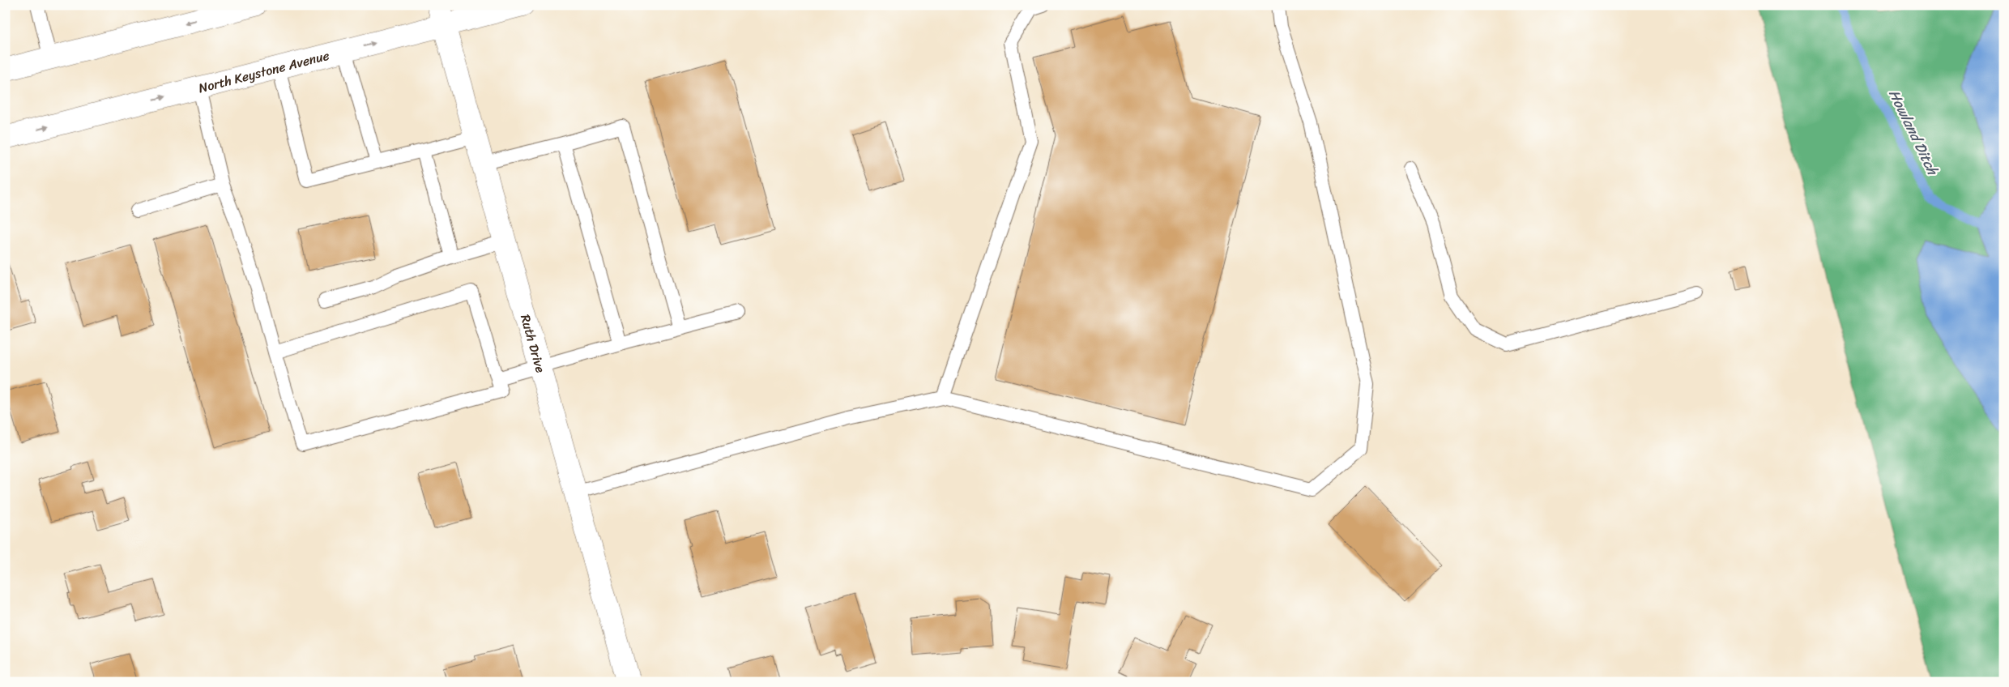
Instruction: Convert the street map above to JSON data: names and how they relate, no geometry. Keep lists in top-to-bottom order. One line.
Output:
{"streets":{"main road":["North Keystone Avenue","Ruth Drive"]},"crossings":[["North Keystone Avenue","Ruth Drive"]],"water":["Howland Ditch"]}
